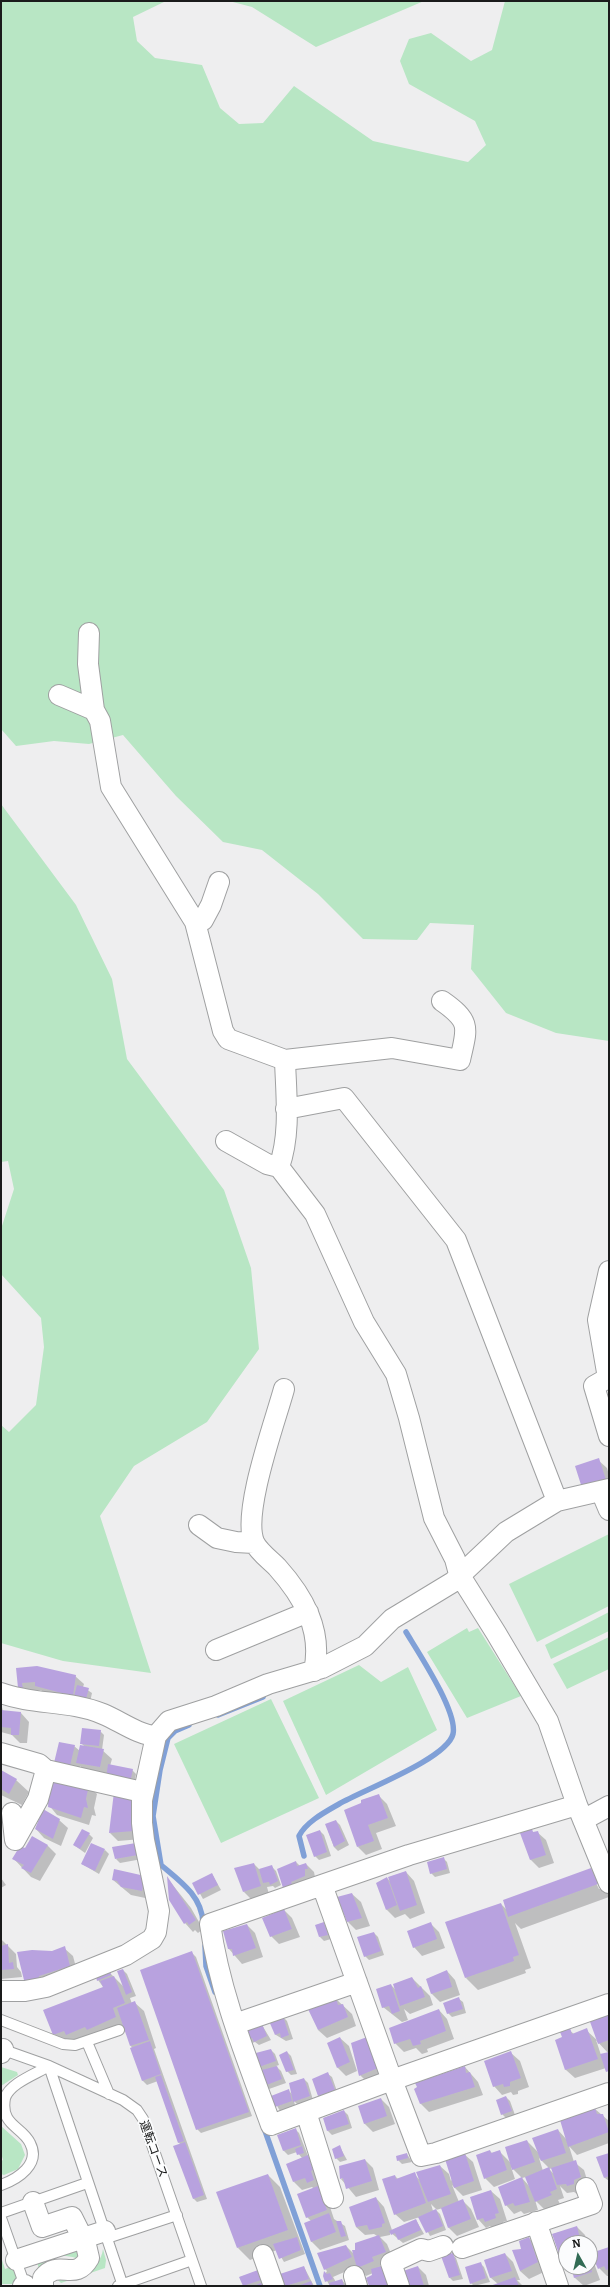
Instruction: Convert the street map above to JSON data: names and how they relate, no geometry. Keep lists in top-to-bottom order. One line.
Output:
{"streets":{"lane":["運転コース"]},"north":"top"}
